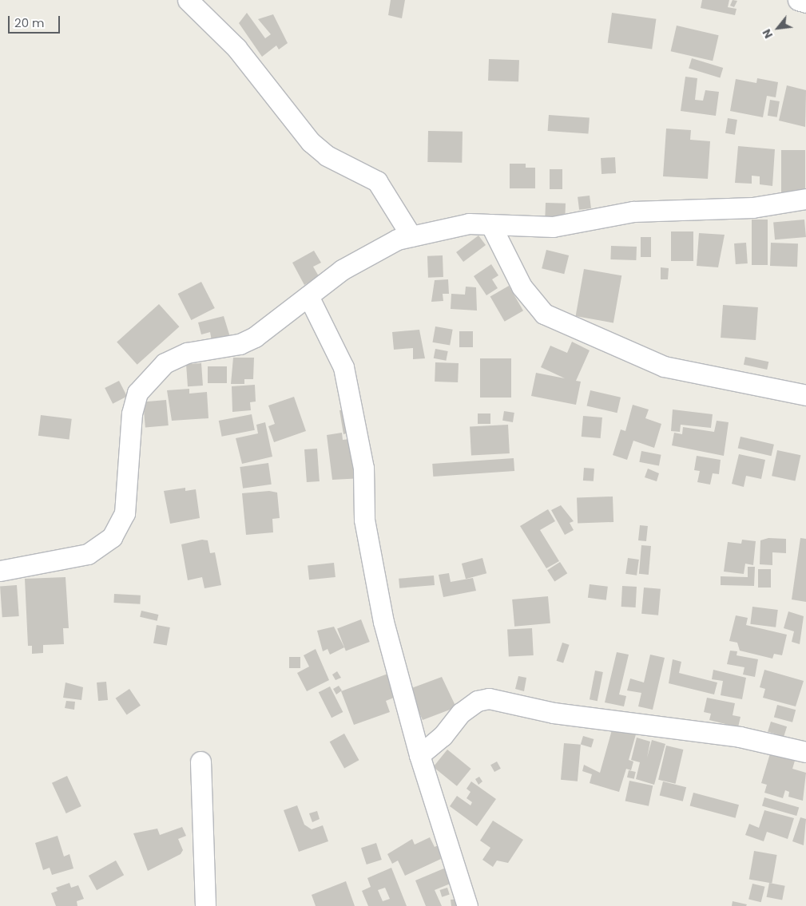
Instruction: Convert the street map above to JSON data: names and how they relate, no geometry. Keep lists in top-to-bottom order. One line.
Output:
{"scale_bar":"20 m","north":"bottom left"}
